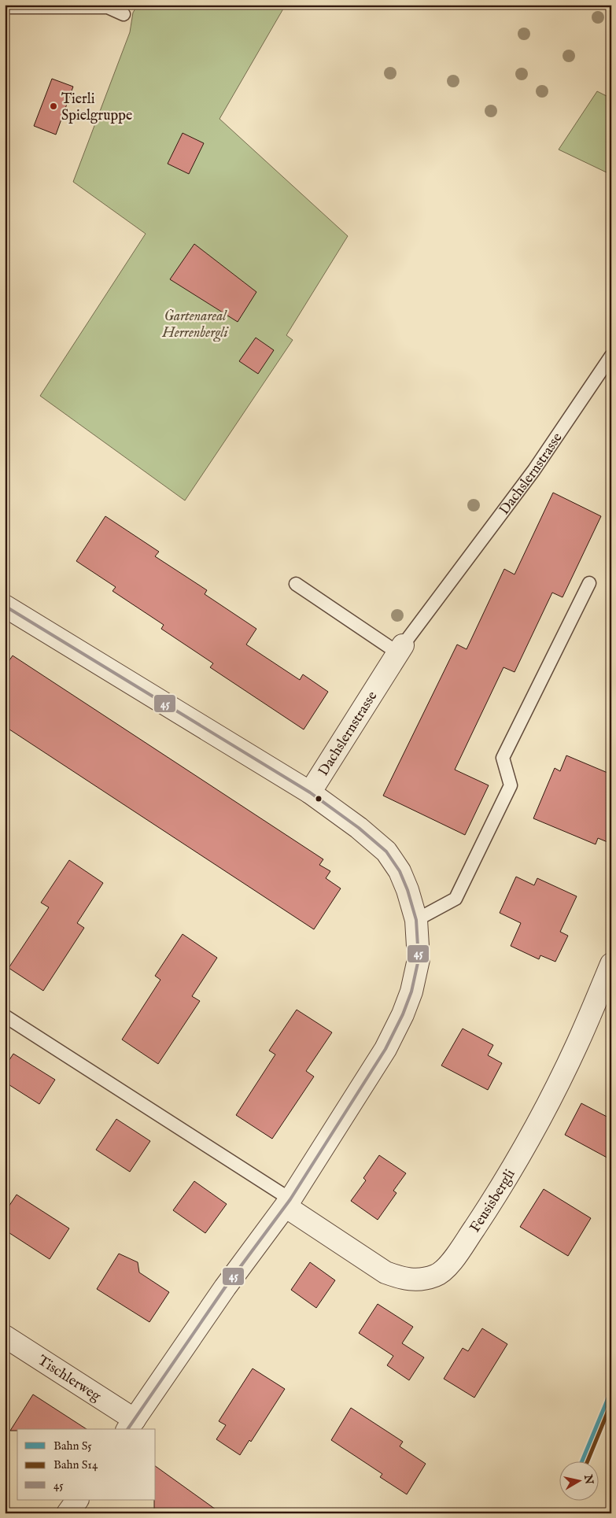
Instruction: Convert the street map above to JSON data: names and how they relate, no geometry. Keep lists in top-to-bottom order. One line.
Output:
{"streets":{"street":["Dachslernstrasse","Feusisbergli","Tischlerweg"]},"parks":["Gartenareal Herrenbergli"],"places":["Tierli Spielgruppe"],"lines":["transit line 45","rail line S5","rail line S14"],"legend":["Bahn S5","Bahn S14","45"],"north":"right"}
